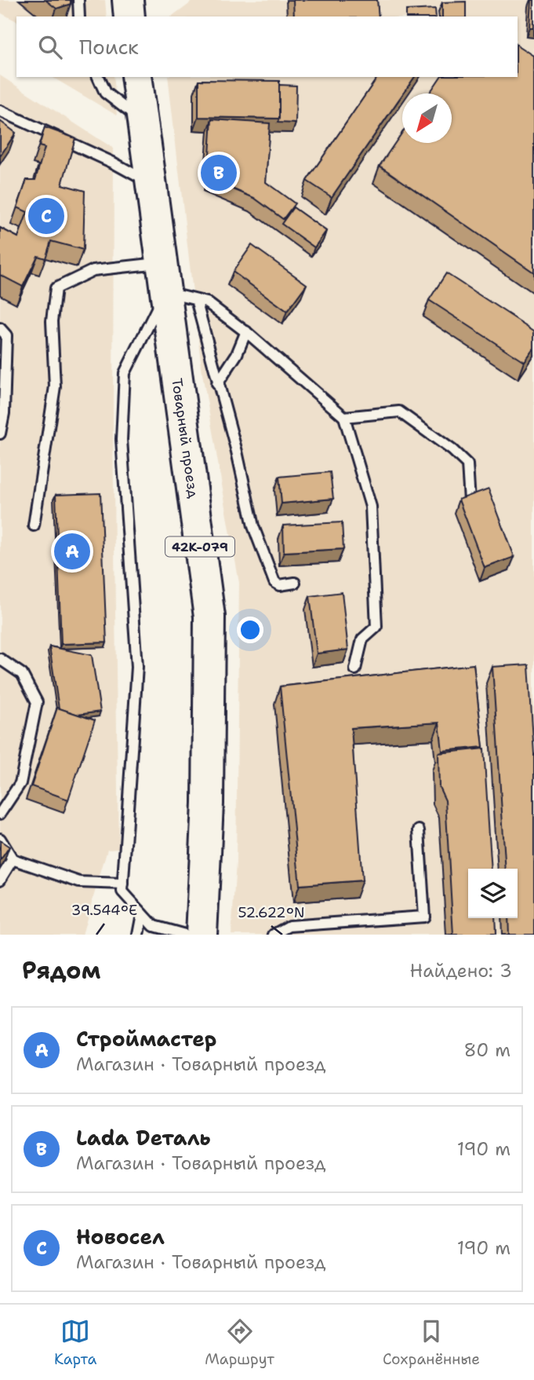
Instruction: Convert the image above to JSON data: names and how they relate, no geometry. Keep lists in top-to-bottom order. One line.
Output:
{"streets":{"main road":["Товарный проезд","42К-079"]},"north":"bottom left","page":{"search":"Поиск","pins":["B","C","A"],"heading":["Рядом","Найдено: 3"],"list":[{"mark":"A","name":"Строймастер","note":"Магазин · Товарный проезд","value":"80 m"},{"mark":"B","name":"Lada Dеталь","note":"Магазин · Товарный проезд","value":"190 m"},{"mark":"C","name":"Новосел","note":"Магазин · Товарный проезд","value":"190 m"}],"nav":["Карта","Маршрут","Сохранённые"]},"coordinates":["39.544°E","52.622°N"]}
